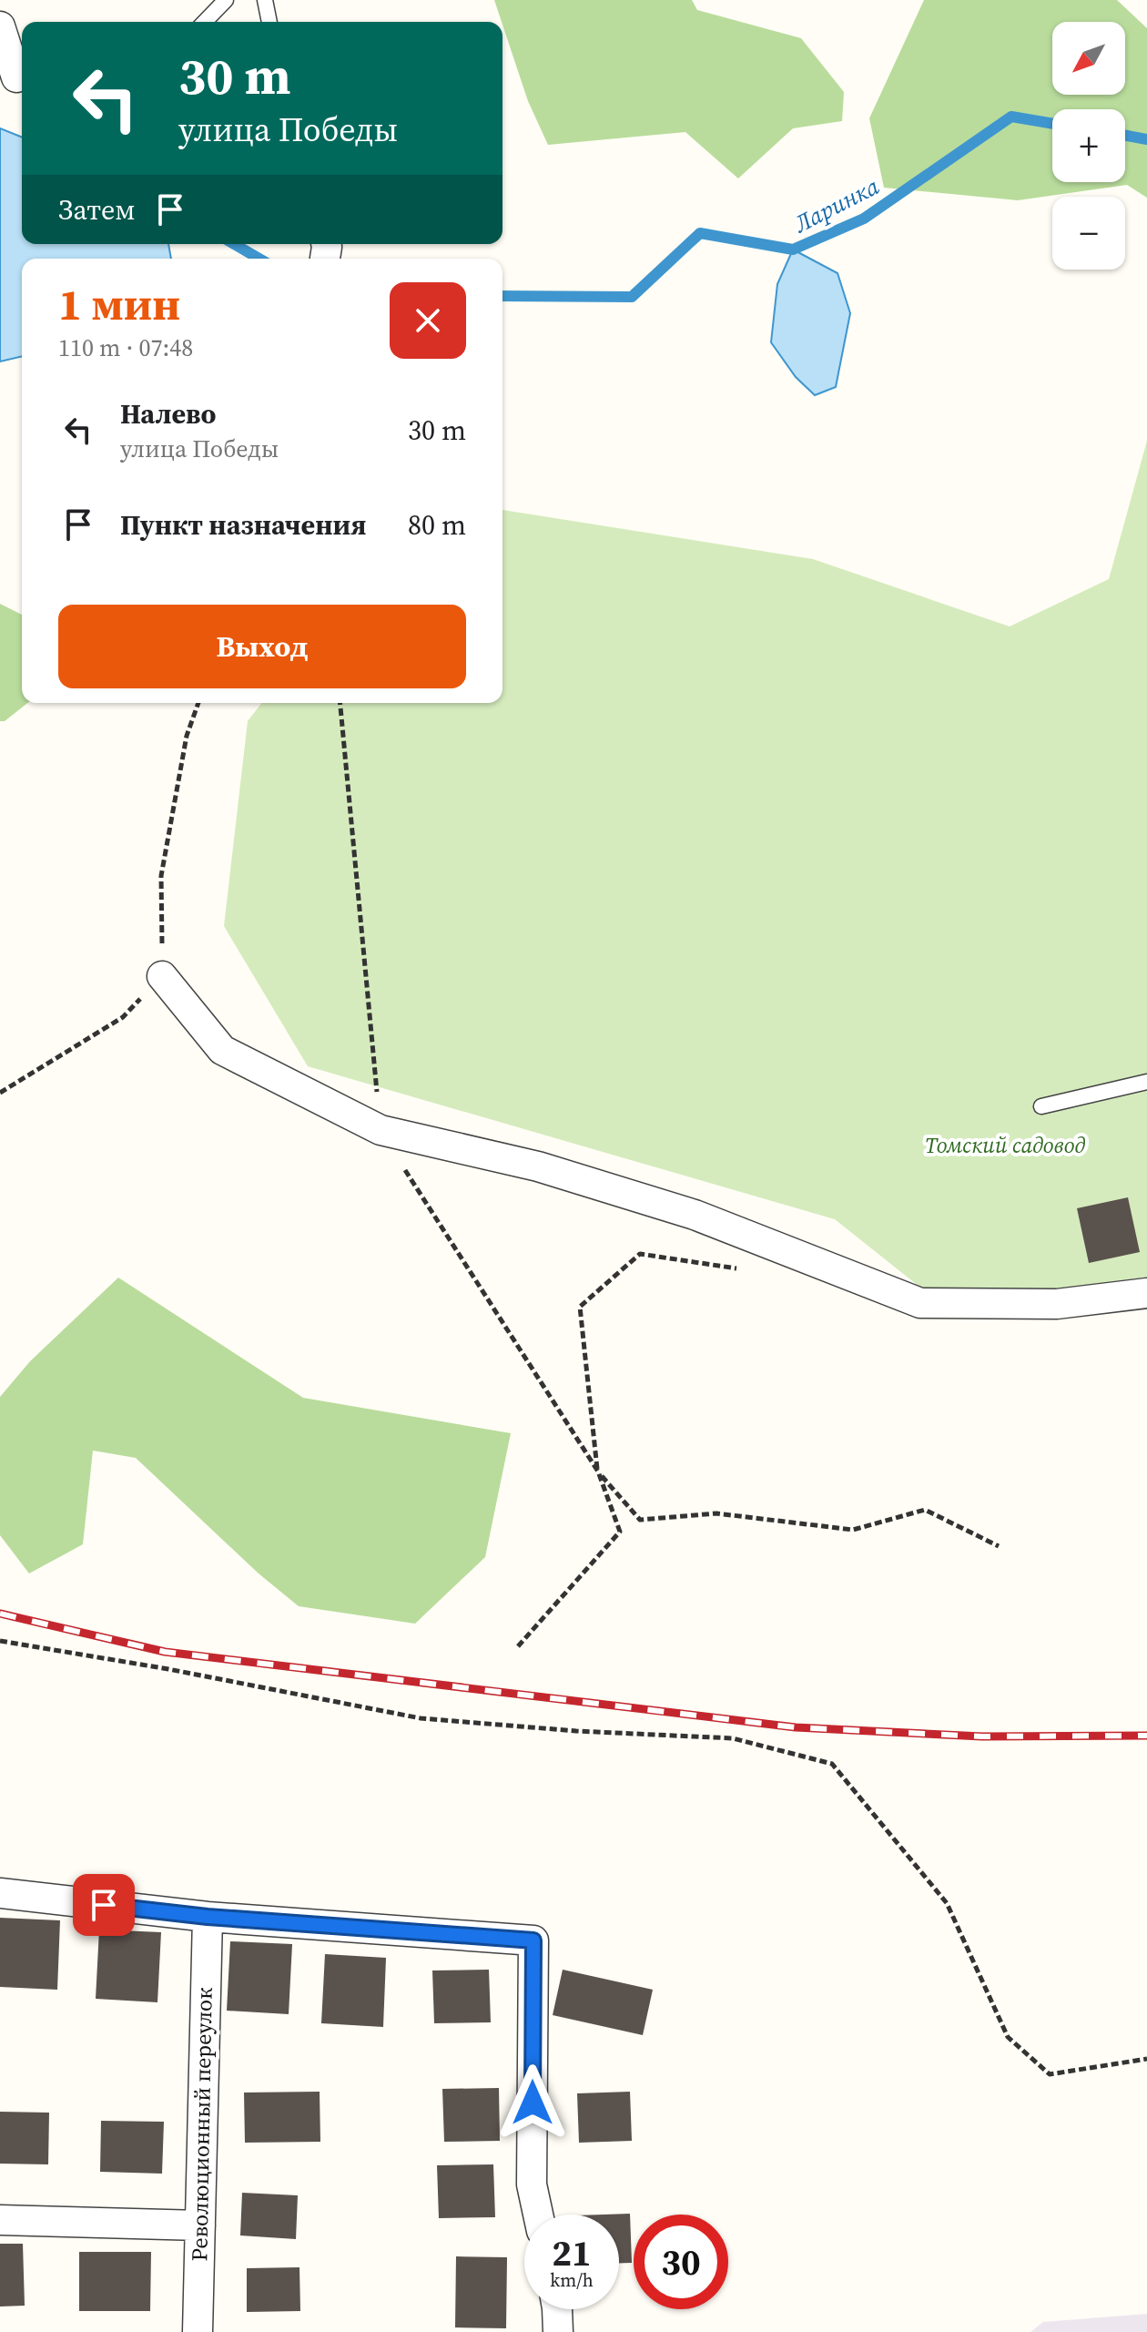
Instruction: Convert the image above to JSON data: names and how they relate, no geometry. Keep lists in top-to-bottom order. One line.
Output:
{"streets":{"street":["Революционный переулок"]},"water":["Ларинка"],"parks":["Томский садовод"],"north":"bottom left","page":{"map_buttons":["+","−"],"turn":["30 m","улица Победы"],"then":"Затем","heading":["1 мин","110 m · 07:48"],"list":[{"name":"Налево","note":"улица Победы","value":"30 m"},{"name":"Пункт назначения","value":"80 m"}],"buttons":"Выход","speed":"21 km/h","limit":"30"}}
